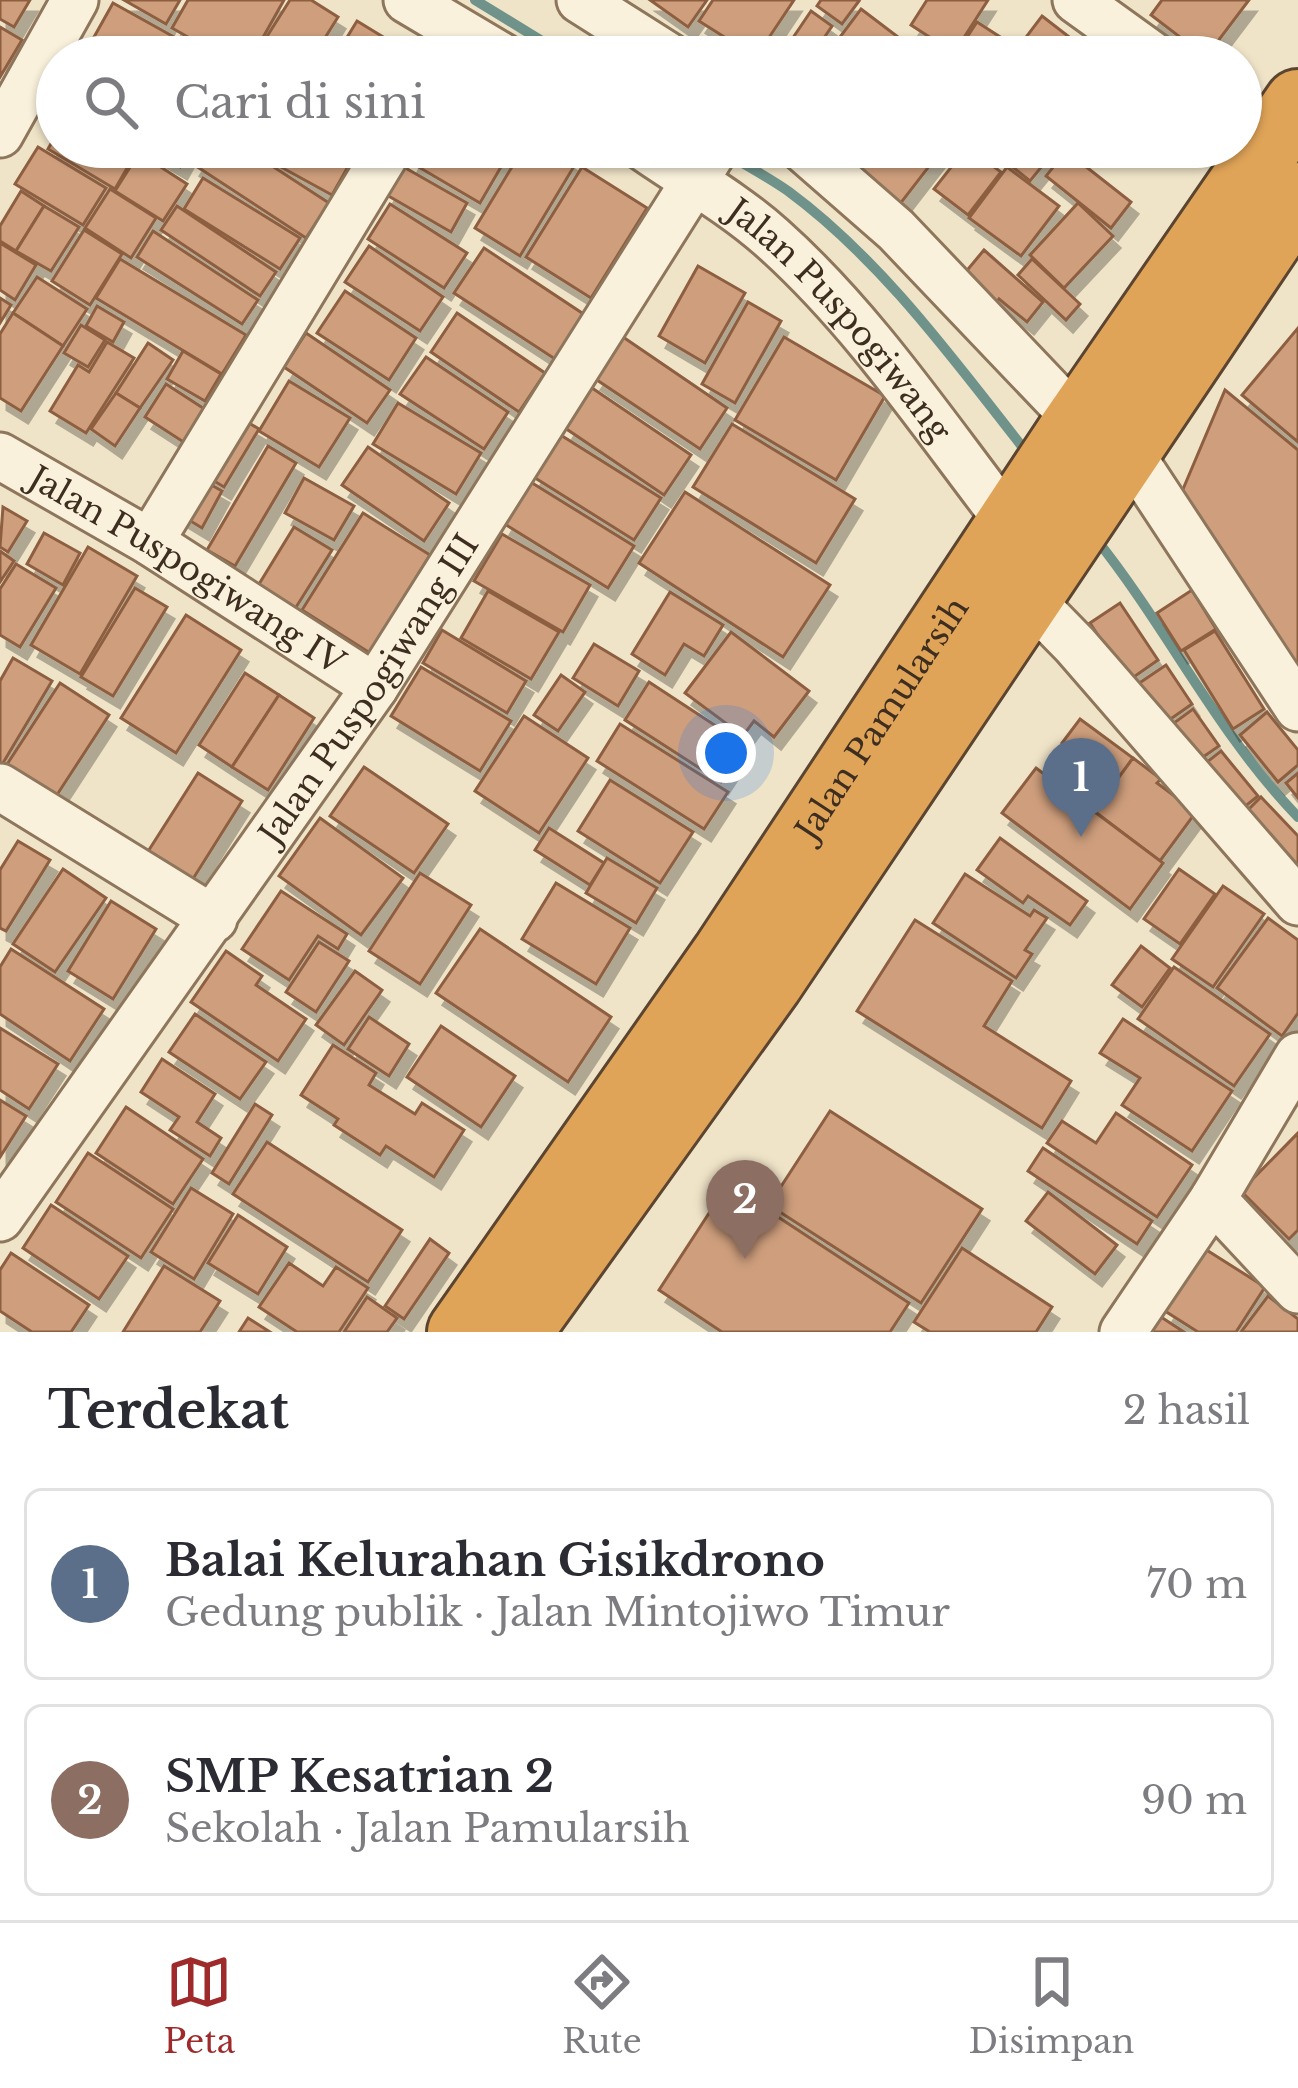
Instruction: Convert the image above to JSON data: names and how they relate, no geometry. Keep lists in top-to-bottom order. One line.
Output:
{"streets":{"highway":["Jalan Pamularsih"],"street":["Jalan Puspogiwang","Jalan Puspogiwang IV","Jalan Puspogiwang III"]},"crossings":[["Jalan Puspogiwang","Jalan Puspogiwang III"],["Jalan Puspogiwang","Jalan Pamularsih"],["Jalan Puspogiwang IV","Jalan Puspogiwang III"]],"page":{"search":"Cari di sini","pins":["1","2"],"heading":["Terdekat","2 hasil"],"list":[{"mark":"1","name":"Balai Kelurahan Gisikdrono","note":"Gedung publik · Jalan Mintojiwo Timur","value":"70 m"},{"mark":"2","name":"SMP Kesatrian 2","note":"Sekolah · Jalan Pamularsih","value":"90 m"}],"nav":["Peta","Rute","Disimpan"]}}
